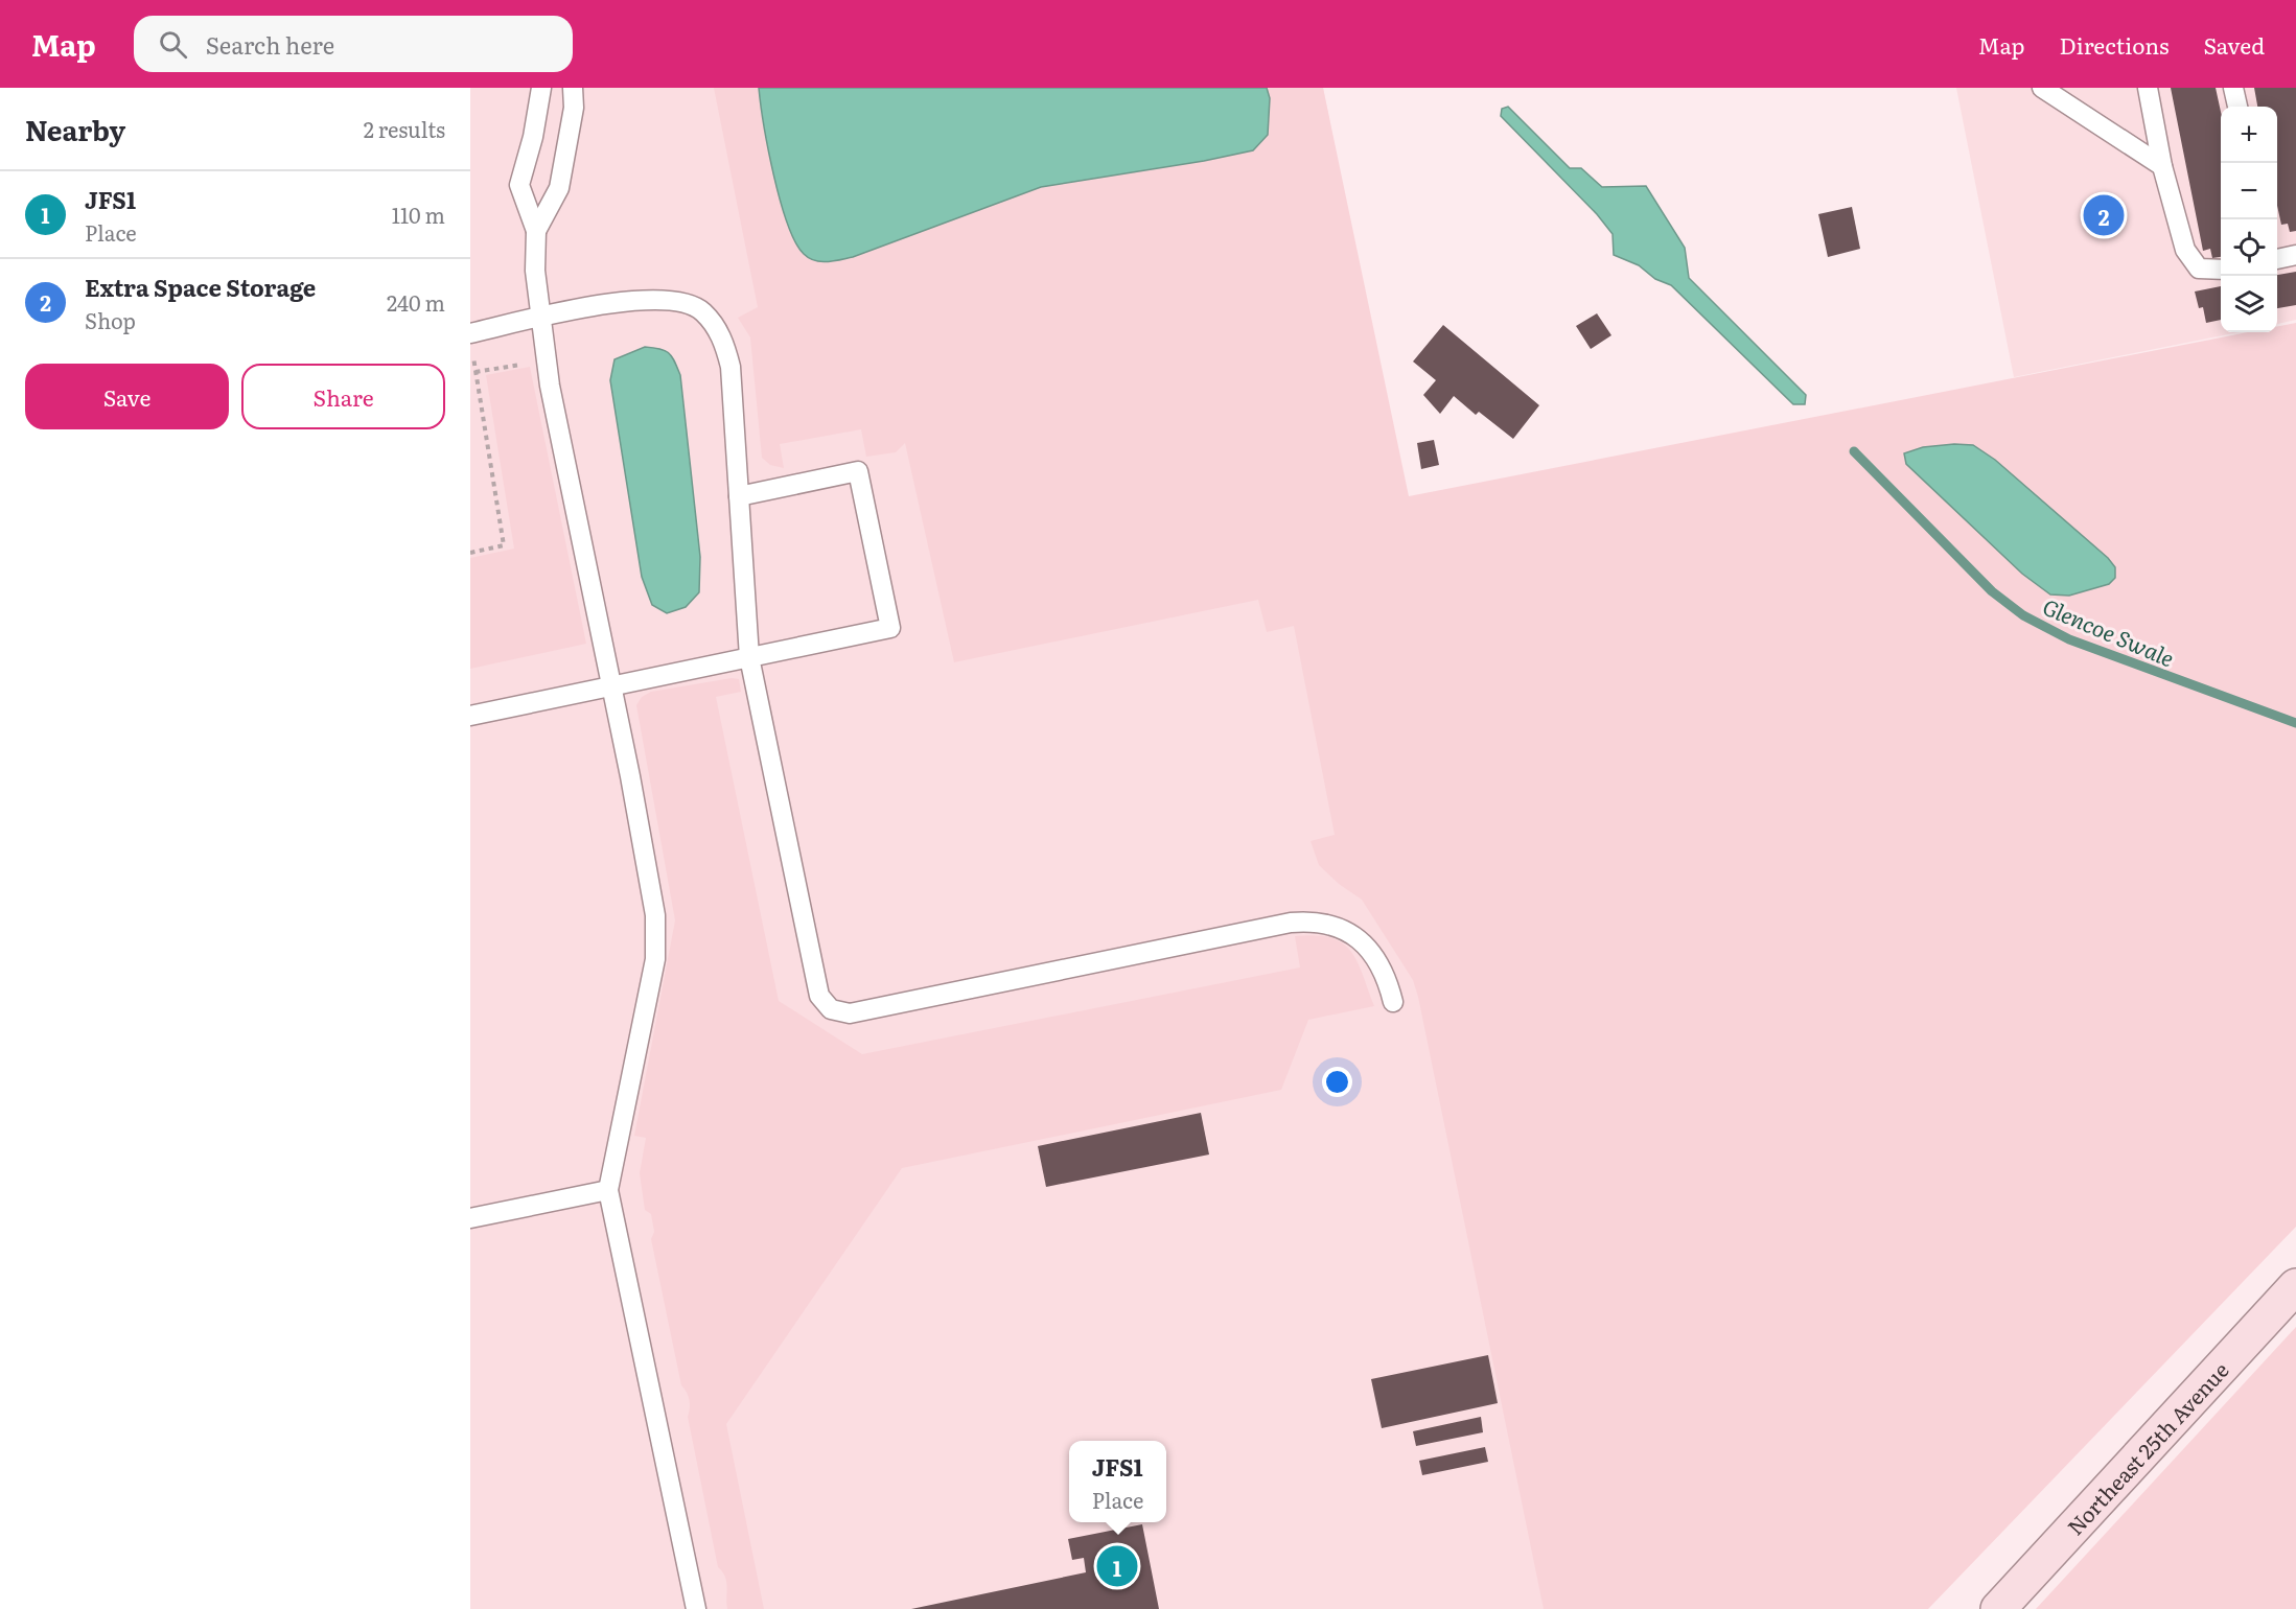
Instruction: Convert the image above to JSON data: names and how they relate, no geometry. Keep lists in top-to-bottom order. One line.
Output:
{"streets":{"main road":["Northeast 25th Avenue"]},"water":["Glencoe Swale"],"page":{"header":"Map","search":"Search here","nav":["Map","Directions","Saved"],"heading":["Nearby","2 results"],"map_buttons":["+","−"],"list":[{"mark":"1","name":"JFS1","note":"Place","value":"110 m"},{"mark":"2","name":"Extra Space Storage","note":"Shop","value":"240 m"}],"pins":["2","1"],"buttons":["Save","Share"],"popup":["JFS1","Place"]}}
